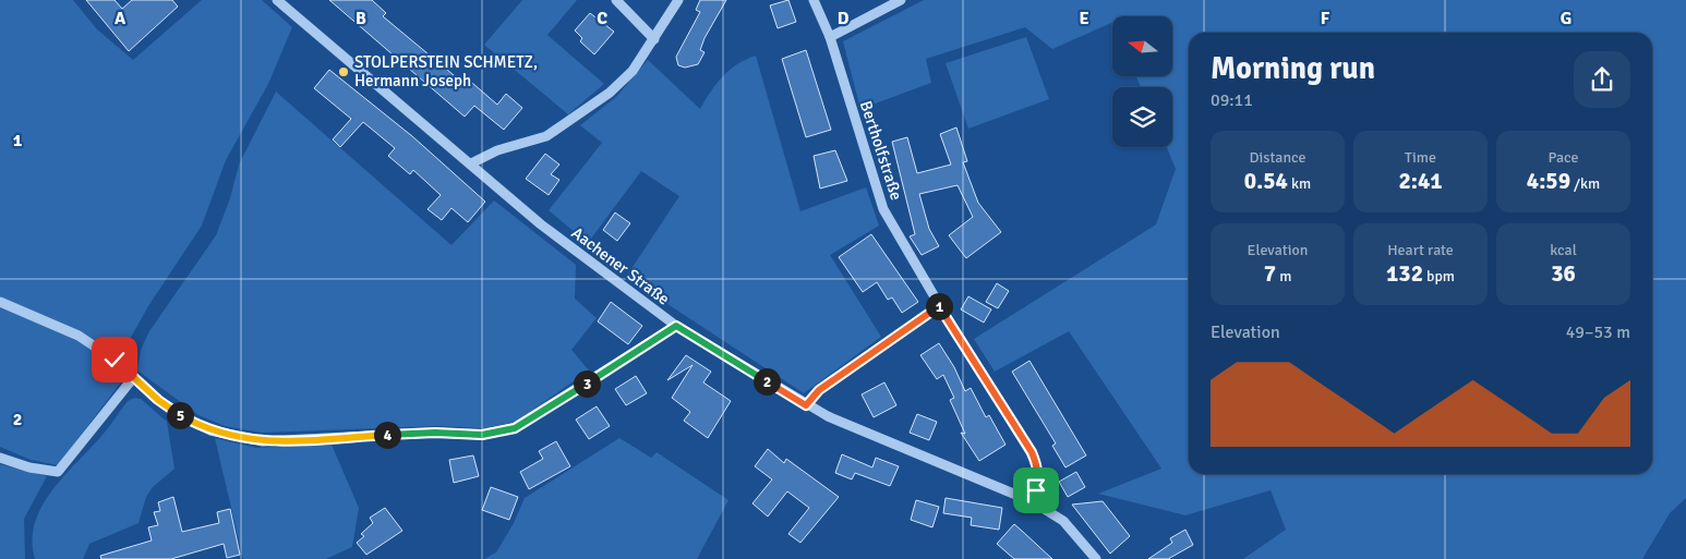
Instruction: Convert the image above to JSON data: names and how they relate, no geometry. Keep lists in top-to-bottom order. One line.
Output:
{"streets":{"street":["Bertholfstraße","Aachener Straße"]},"crossings":[["Bertholfstraße","Aachener Straße"]],"places":["STOLPERSTEIN SCHMETZ, Hermann Joseph"],"north":"left","page":{"heading":["Morning run","09:11"],"stats":[["Distance","0.54 km"],["Time","2:41"],["Pace","4:59 /km"],["Elevation","7 m"],["Heart rate","132 bpm"],["kcal","36"]],"pins":["1","2","3","5","4"],"chart":["Elevation","49–53 m"]},"grid":{"columns":["A","B","C","D","E","F","G"],"rows":["1","2"]}}
